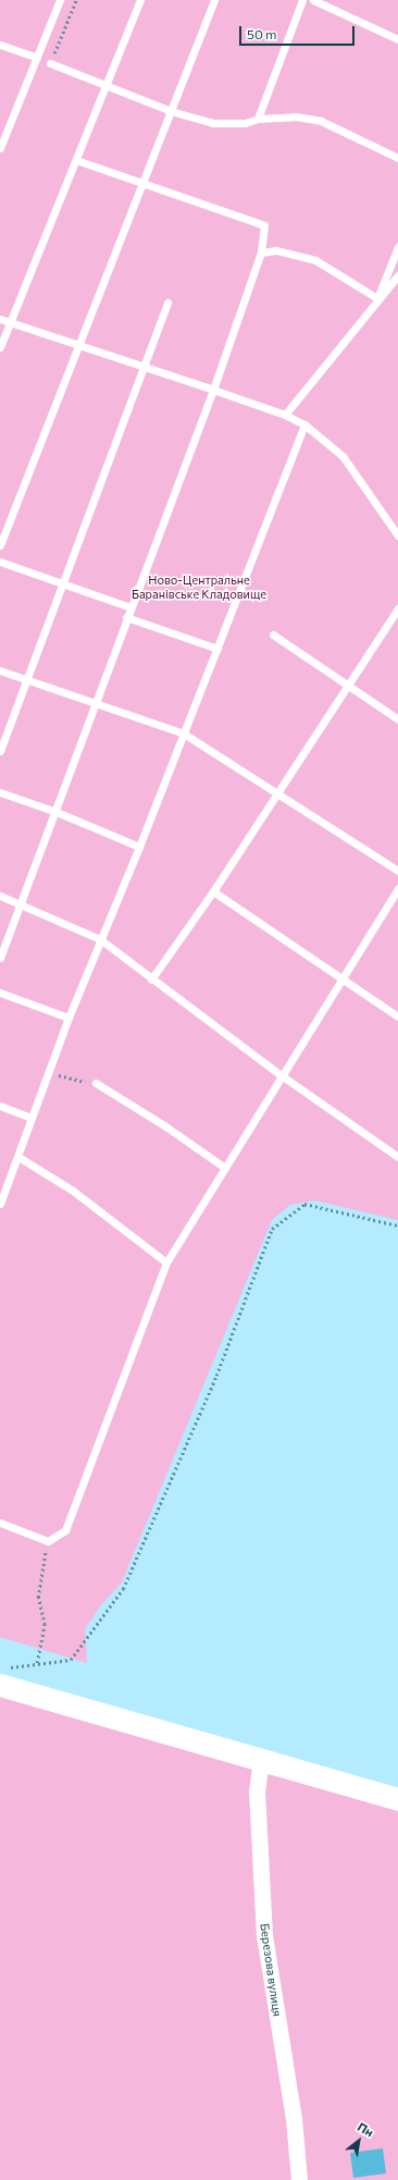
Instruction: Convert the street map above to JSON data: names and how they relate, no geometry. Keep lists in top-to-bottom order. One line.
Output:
{"streets":{"street":["Березова вулиця"]},"parks":["Ново-Центральне Баранівське Кладовище"],"scale_bar":"50 m","north":"top right"}
